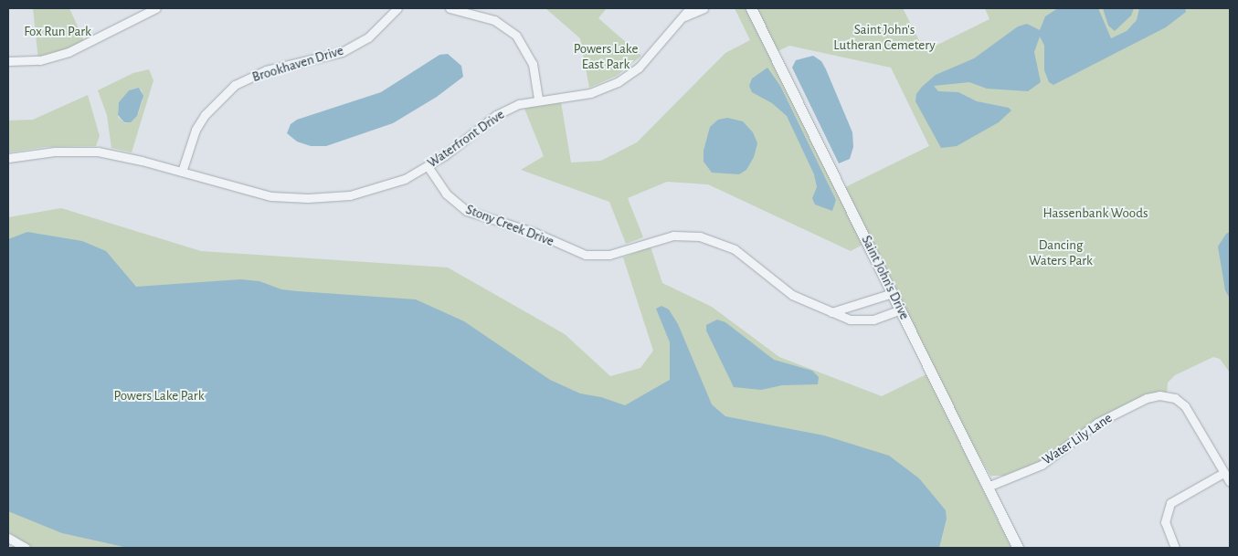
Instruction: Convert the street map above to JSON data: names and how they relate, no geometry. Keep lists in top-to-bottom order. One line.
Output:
{"streets":{"street":["Brookhaven Drive","Waterfront Drive","Stony Creek Drive","Saint John's Drive","Water Lily Lane"]},"crossings":[["Brookhaven Drive","Waterfront Drive"],["Waterfront Drive","Stony Creek Drive"],["Stony Creek Drive","Saint John's Drive"],["Saint John's Drive","Water Lily Lane"]],"parks":["Saint John's Lutheran Cemetery","Fox Run Park","Powers Lake East Park","Hassenbank Woods","Dancing Waters Park","Powers Lake Park"]}
